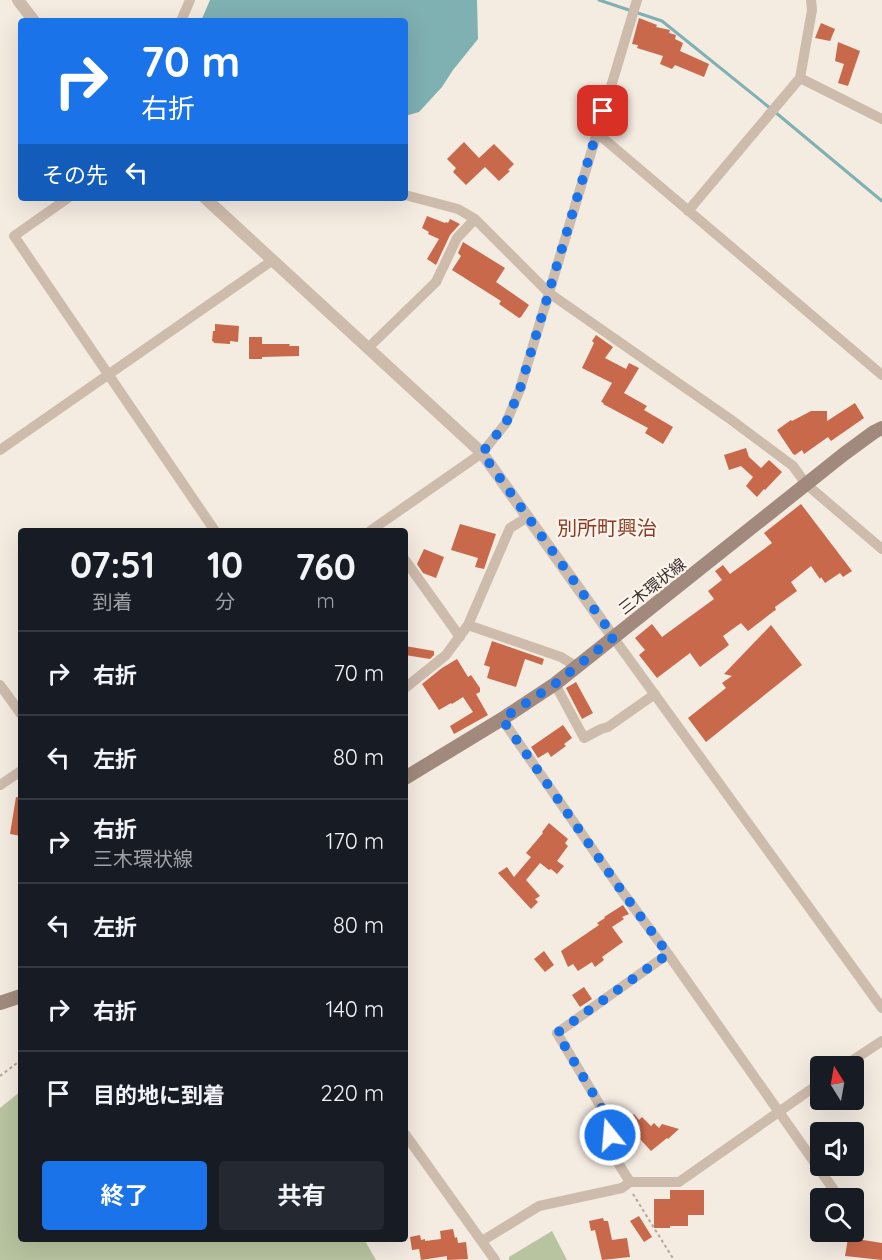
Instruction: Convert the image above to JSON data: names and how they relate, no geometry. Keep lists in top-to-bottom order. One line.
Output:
{"streets":{"main road":["三木環状線"]},"districts":["別所町興治"],"north":"top","page":{"turn":["70 m","右折"],"then":"その先","eta":["07:51","到着","10","分","760","m"],"list":[{"name":"右折","value":"70 m"},{"name":"左折","value":"80 m"},{"name":"右折","note":"三木環状線","value":"170 m"},{"name":"左折","value":"80 m"},{"name":"右折","value":"140 m"},{"name":"目的地に到着","value":"220 m"}],"buttons":["終了","共有"]}}
